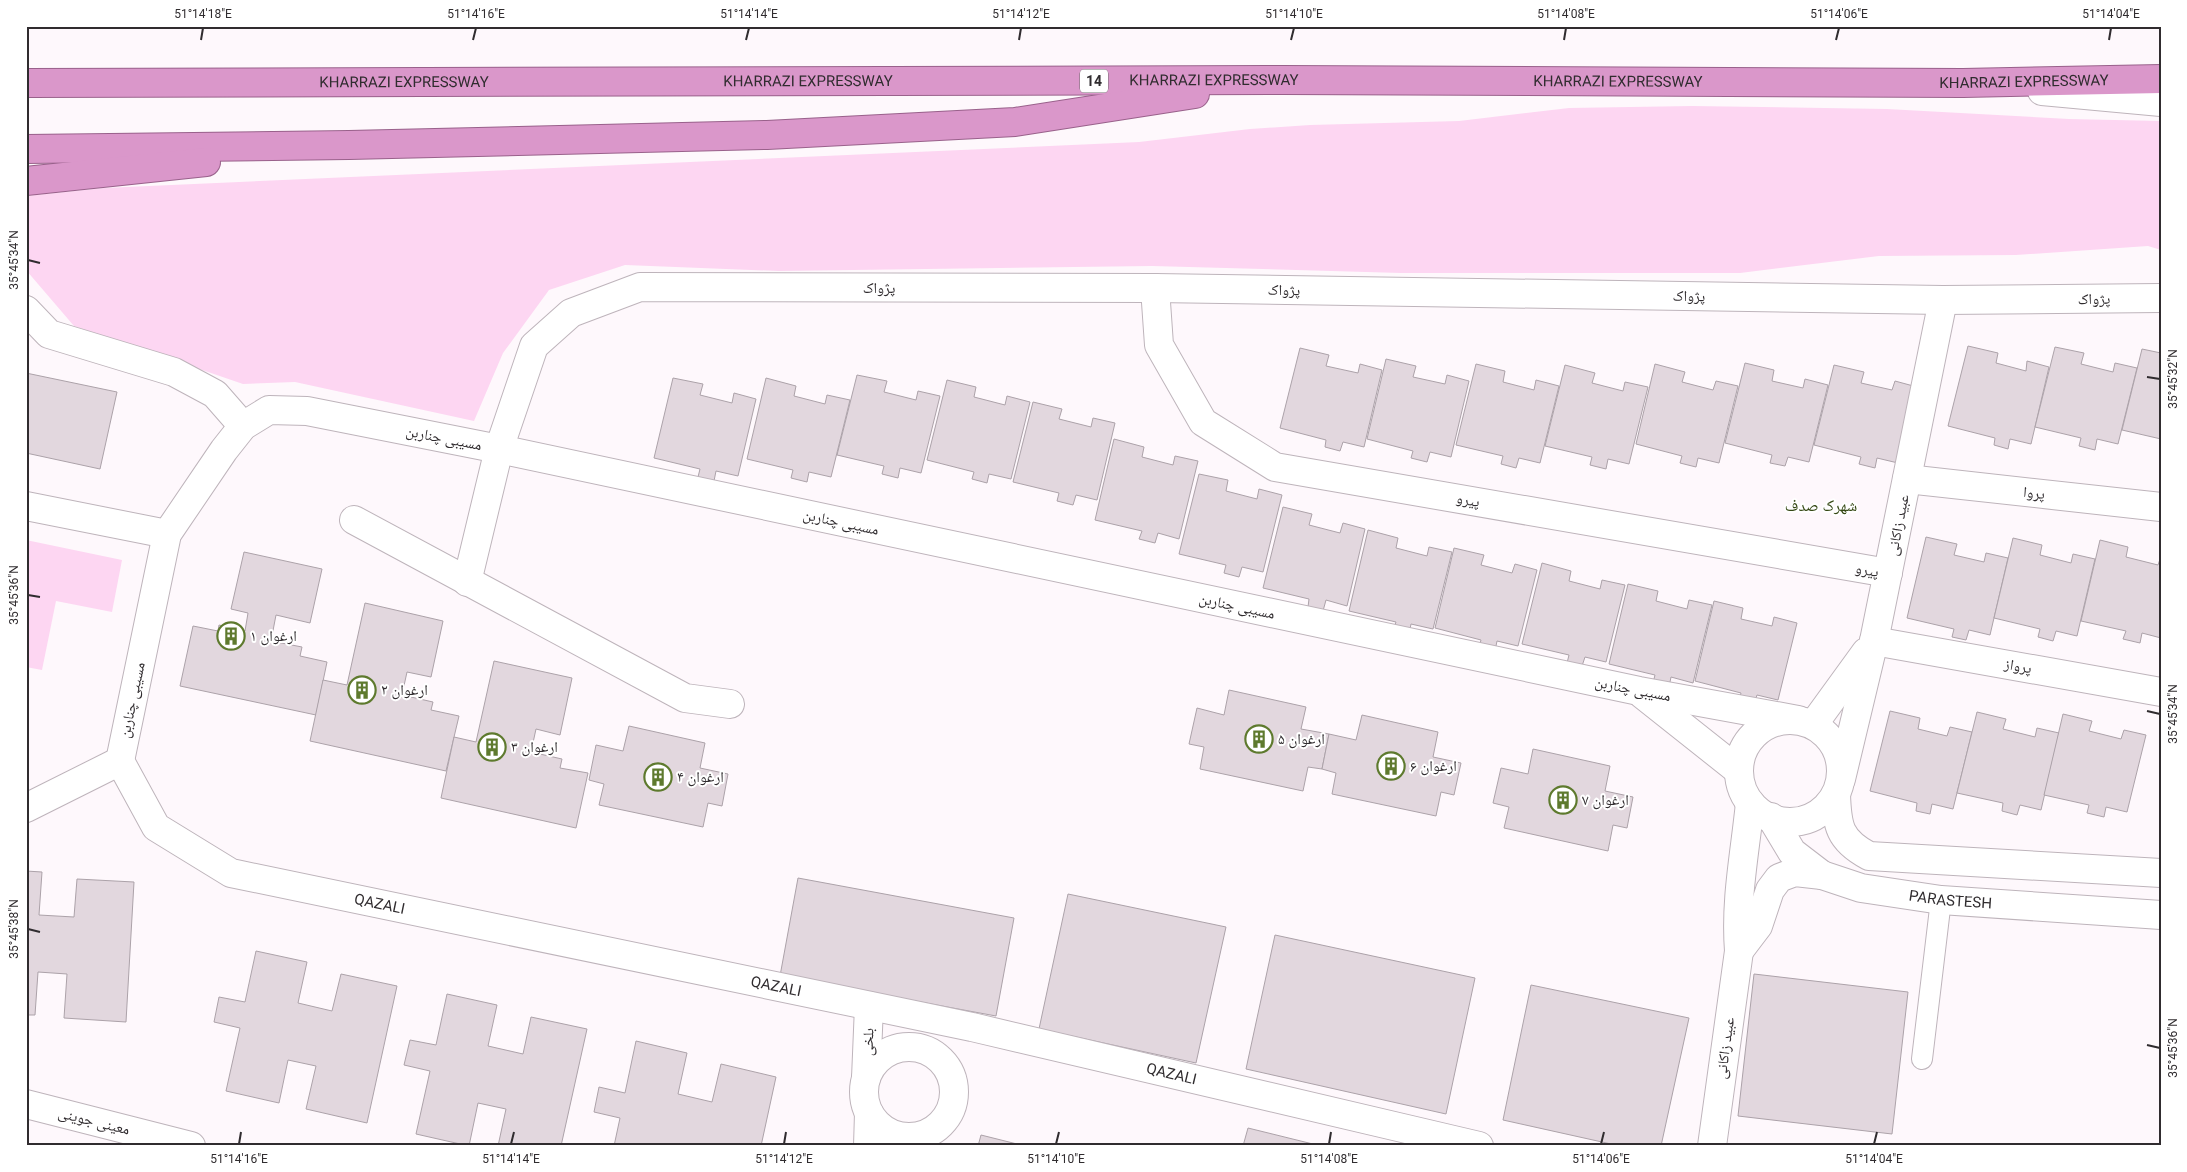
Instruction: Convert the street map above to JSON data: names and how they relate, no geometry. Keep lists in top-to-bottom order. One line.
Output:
{"streets":{"highway":["KHARRAZI EXPRESSWAY","14"],"street":["پژواک","مسیبی چناربن","پروا","پیرو","عبید زاکانی","پرواز","PARASTESH","QAZALI","بلخی","معینی جوینی"]},"crossings":[["پژواک","مسیبی چناربن"],["پژواک","پیرو"],["پژواک","عبید زاکانی"],["مسیبی چناربن","عبید زاکانی"],["مسیبی چناربن","PARASTESH"],["مسیبی چناربن","QAZALI"],["پروا","عبید زاکانی"],["پیرو","عبید زاکانی"],["عبید زاکانی","پرواز"],["عبید زاکانی","PARASTESH"],["QAZALI","بلخی"]],"districts":["شهرک صدف"],"places":{"building":["ارغوان ۱","ارغوان ۲","ارغوان ۵","ارغوان ۳","ارغوان ۶","ارغوان ۴","ارغوان ۷"]},"coordinates":["51°14'18\"E","51°14'16\"E","51°14'14\"E","51°14'12\"E","51°14'10\"E","51°14'08\"E","51°14'06\"E","51°14'04\"E","35°45'34\"N","35°45'32\"N","35°45'36\"N","35°45'38\"N"]}
